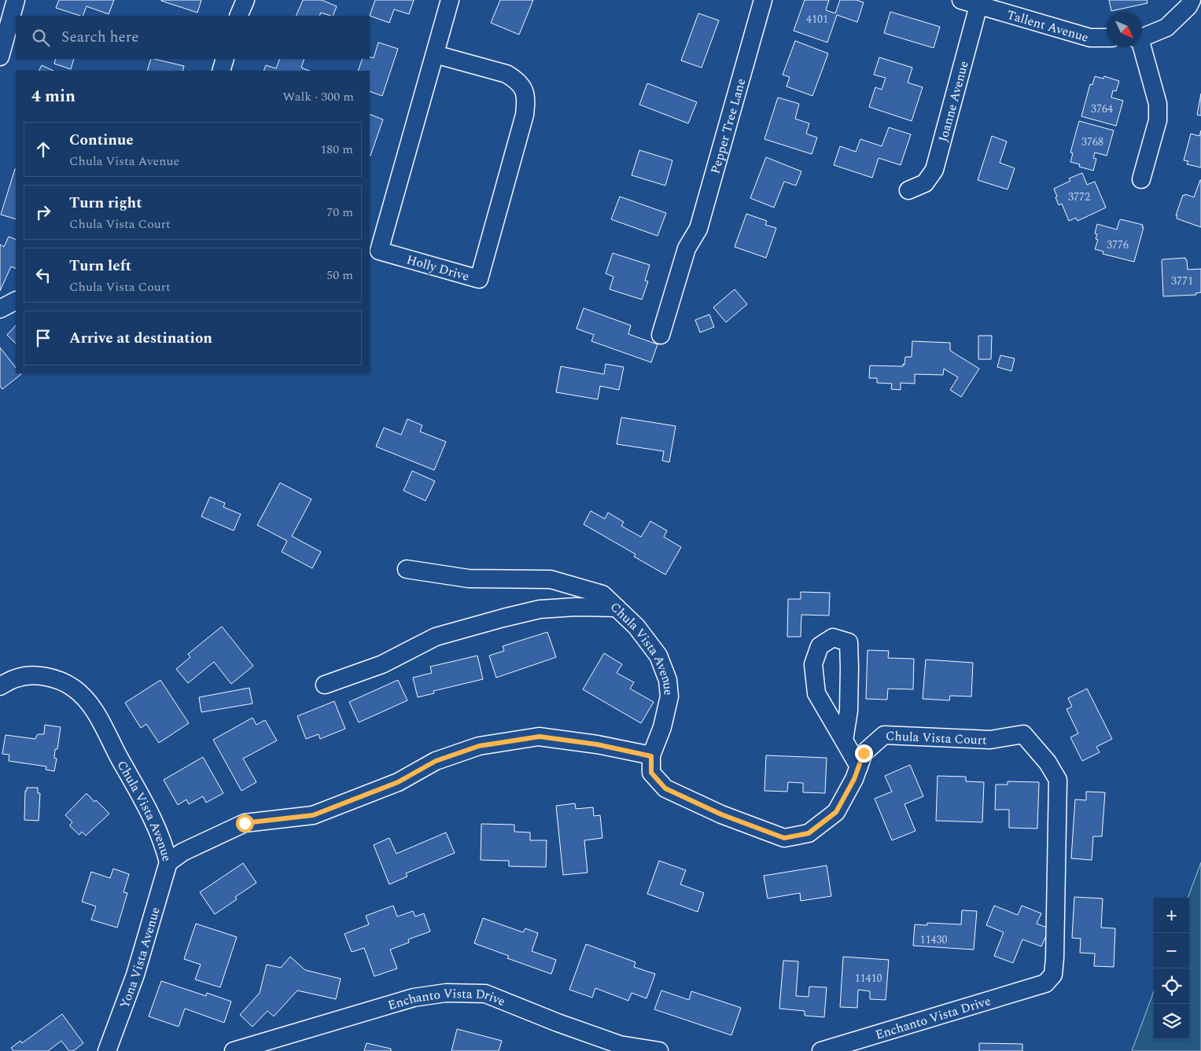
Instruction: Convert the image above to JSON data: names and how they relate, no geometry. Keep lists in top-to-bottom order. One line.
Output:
{"streets":{"street":["Tallent Avenue","Joanne Avenue","Pepper Tree Lane","Holly Drive","Chula Vista Avenue","Chula Vista Court","Yona Vista Avenue","Enchanto Vista Drive"]},"crossings":[["Tallent Avenue","Joanne Avenue"],["Chula Vista Avenue","Chula Vista Court"],["Chula Vista Avenue","Yona Vista Avenue"],["Chula Vista Court","Enchanto Vista Drive"]],"house_numbers":["4101","3764","3768","3772","3776","3771","11430","11410"],"north":"bottom right","page":{"search":"Search here","heading":["4 min","Walk · 300 m"],"list":[["Continue","Chula Vista Avenue","180 m"],["Turn right","Chula Vista Court","70 m"],["Turn left","Chula Vista Court","50 m"],"Arrive at destination"],"map_buttons":["+","−"]}}
